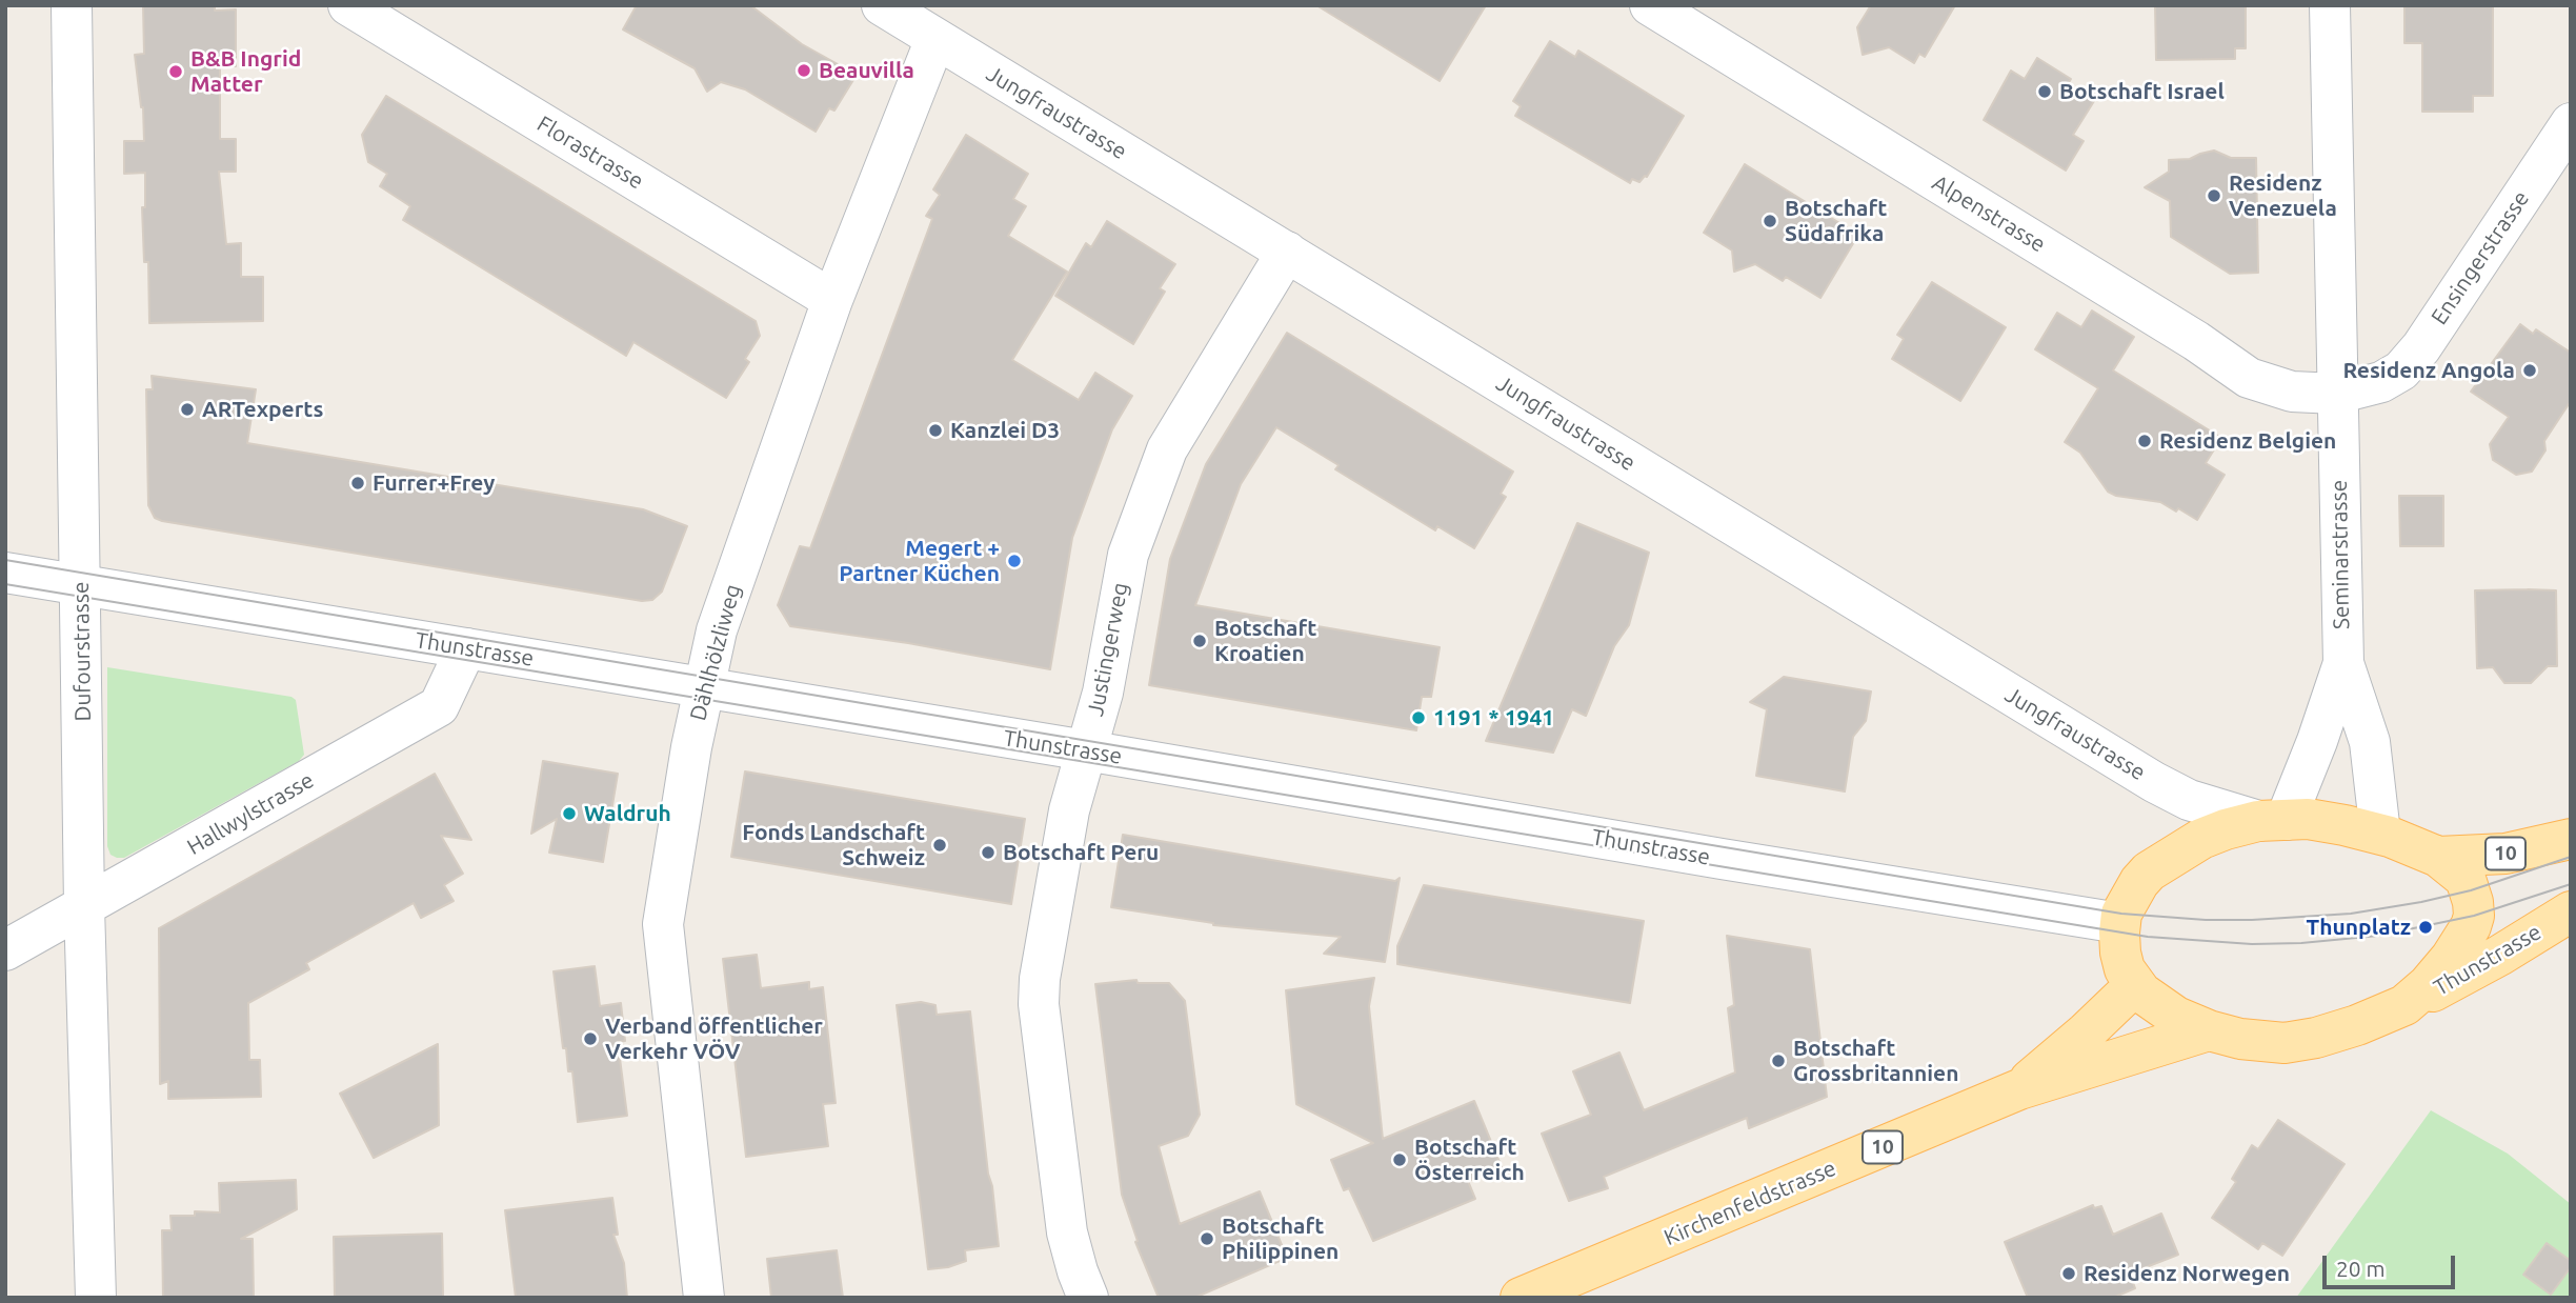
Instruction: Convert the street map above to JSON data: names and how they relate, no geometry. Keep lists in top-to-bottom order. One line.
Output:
{"streets":{"main road":["Thunstrasse","10","Kirchenfeldstrasse"],"street":["Jungfraustrasse","Florastrasse","Alpenstrasse","Ensingerstrasse","Seminarstrasse","Justingerweg","Dufourstrasse","Dählhölzliweg","Hallwylstrasse"]},"crossings":[["Jungfraustrasse","Seminarstrasse"],["Jungfraustrasse","Justingerweg"],["Jungfraustrasse","Dählhölzliweg"],["Florastrasse","Dählhölzliweg"],["Alpenstrasse","Ensingerstrasse"],["Alpenstrasse","Seminarstrasse"],["Ensingerstrasse","Seminarstrasse"],["Thunstrasse","Justingerweg"],["Thunstrasse","Dufourstrasse"],["Thunstrasse","Dählhölzliweg"],["Thunstrasse","Hallwylstrasse"],["Dufourstrasse","Hallwylstrasse"]],"places":["Beauvilla","B&B Ingrid Matter","Botschaft Israel","Residenz Venezuela","Botschaft Südafrika","Residenz Angola","ARTexperts","Kanzlei D3","Residenz Belgien","Furrer+Frey","Megert + Partner Küchen","Botschaft Kroatien","1191 * 1941","Waldruh","Fonds Landschaft Schweiz","Botschaft Peru","Thunplatz","Verband öffentlicher Verkehr VÖV","Botschaft Grossbritannien","Botschaft Österreich","Botschaft Philippinen","Residenz Norwegen"],"scale_bar":"20 m"}
